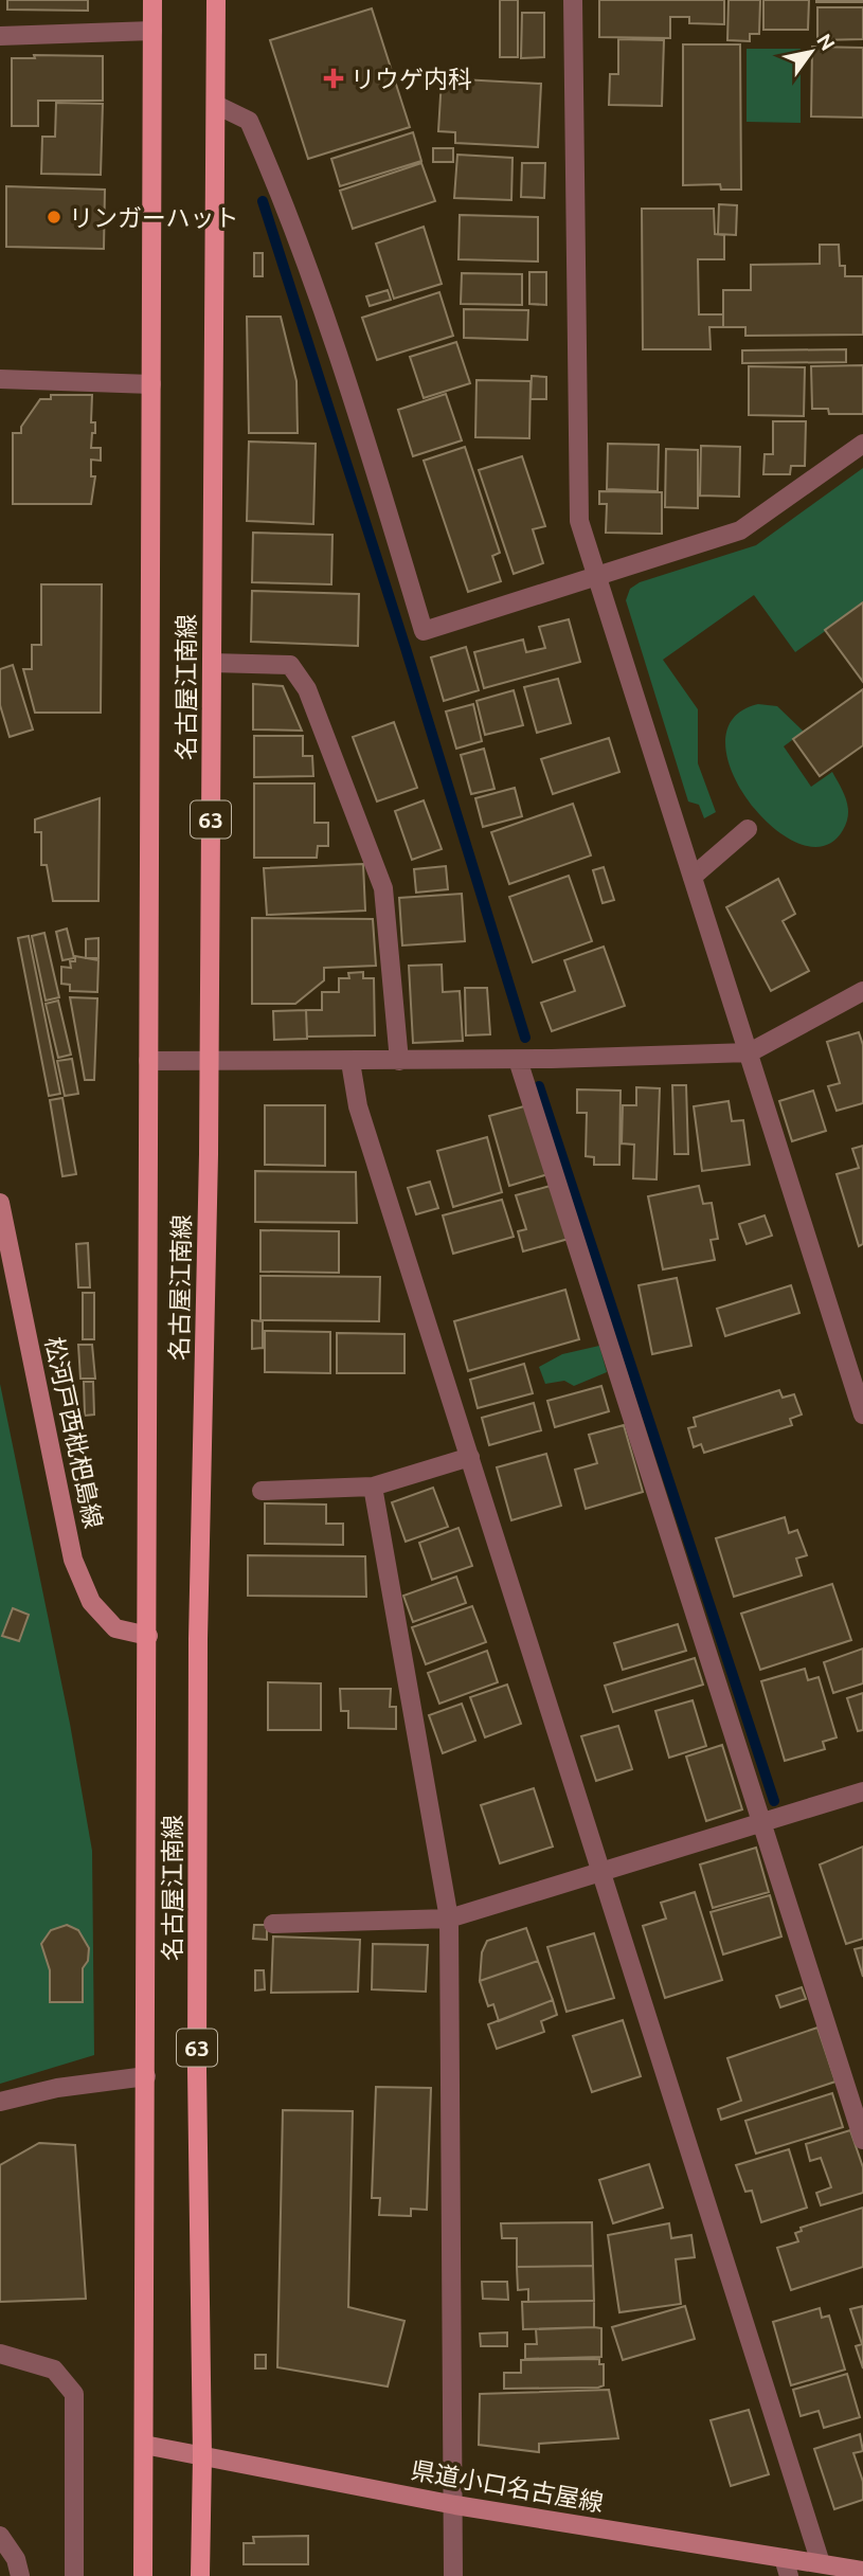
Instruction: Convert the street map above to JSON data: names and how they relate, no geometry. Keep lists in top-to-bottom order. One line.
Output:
{"streets":{"main road":["名古屋江南線","63","松河戸西枇杷島線","県道小口名古屋線"]},"crossings":[["名古屋江南線","松河戸西枇杷島線"],["名古屋江南線","県道小口名古屋線"]],"places":{"health":["リウゲ内科"],"other":["リンガーハット"]},"north":"top right"}
